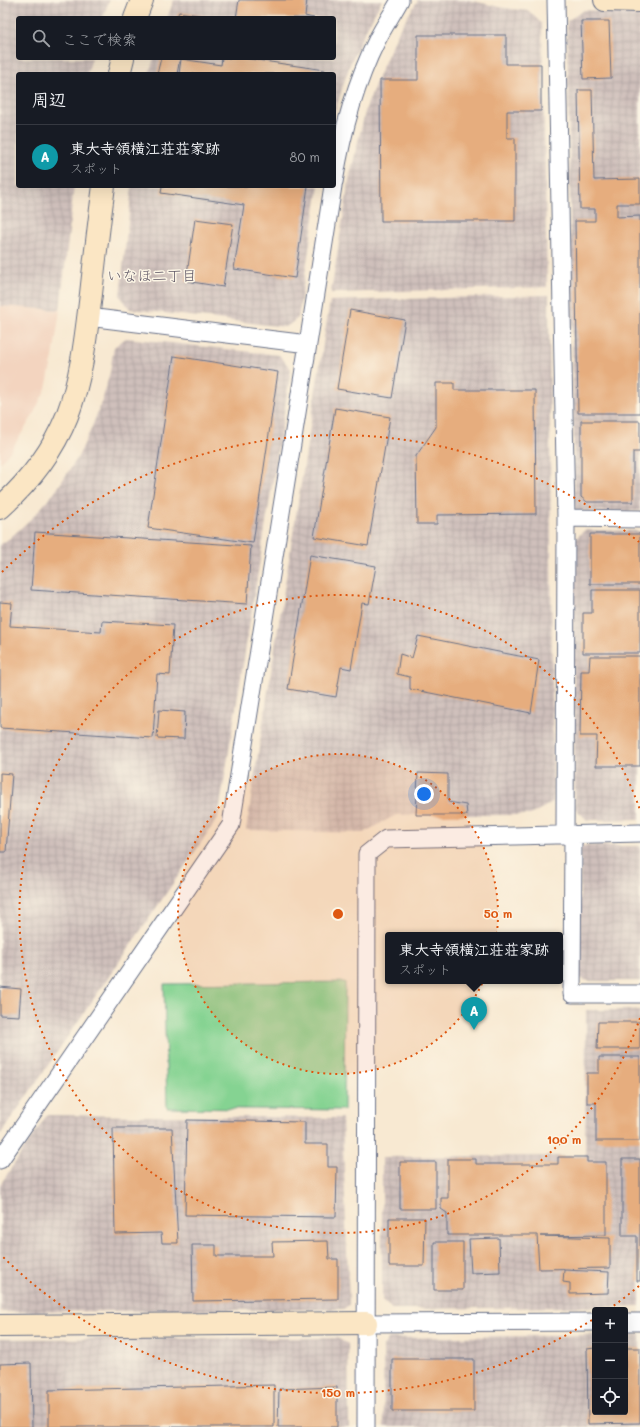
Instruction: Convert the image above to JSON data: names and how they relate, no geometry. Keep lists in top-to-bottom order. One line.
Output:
{"districts":["いなほ二丁目"],"page":{"search":"ここで検索","heading":"周辺","list":[{"mark":"A","name":"東大寺領横江荘荘家跡","note":"スポット","value":"80 m"}],"popup":["東大寺領横江荘荘家跡","スポット"],"pins":"A","map_buttons":["+","−"]},"rings":["50 m","100 m","150 m"]}
